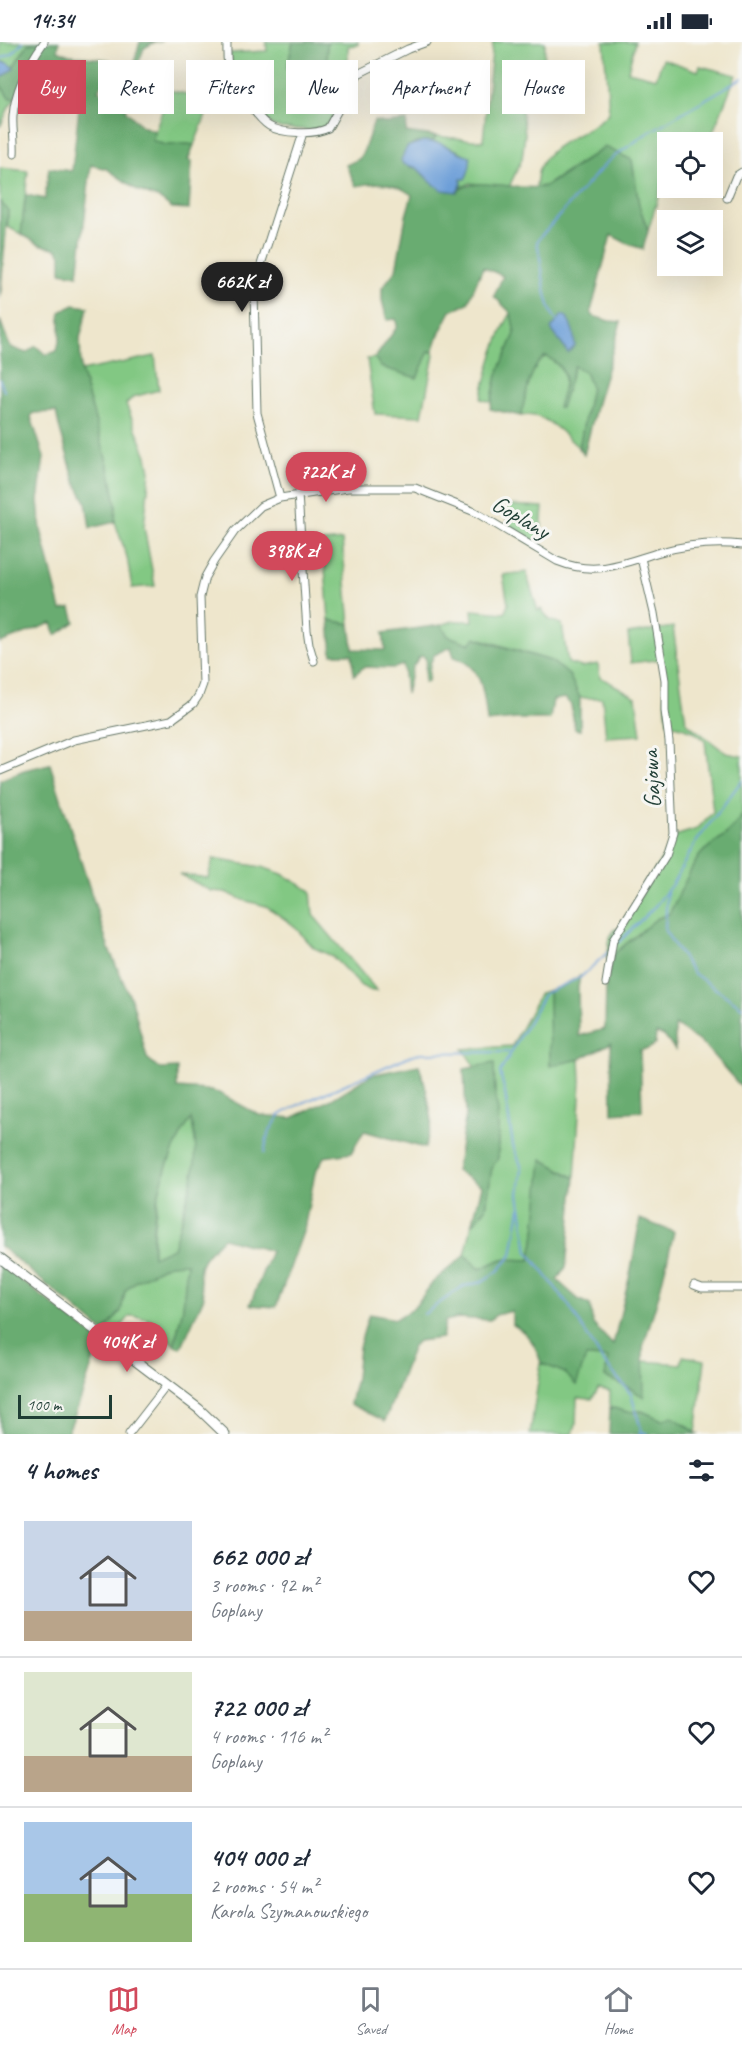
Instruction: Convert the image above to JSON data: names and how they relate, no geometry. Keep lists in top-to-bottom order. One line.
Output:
{"streets":{"street":["Goplany","Gajowa"]},"crossings":[["Goplany","Gajowa"]],"scale_bar":"100 m","page":{"status":"14:34","chip":["Buy","Rent","Filters","New","Apartment","House"],"price":["662K zł","722K zł","398K zł","404K zł"],"scale":"100 m","heading":"4 homes","list":[{"name":"662 000 zł","note":"3 rooms · 92 m² · Goplany"},{"name":"722 000 zł","note":"4 rooms · 116 m² · Goplany"},{"name":"404 000 zł","note":"2 rooms · 54 m² · Karola Szymanowskiego"}],"tabs":["Map","Saved","Home"]}}
